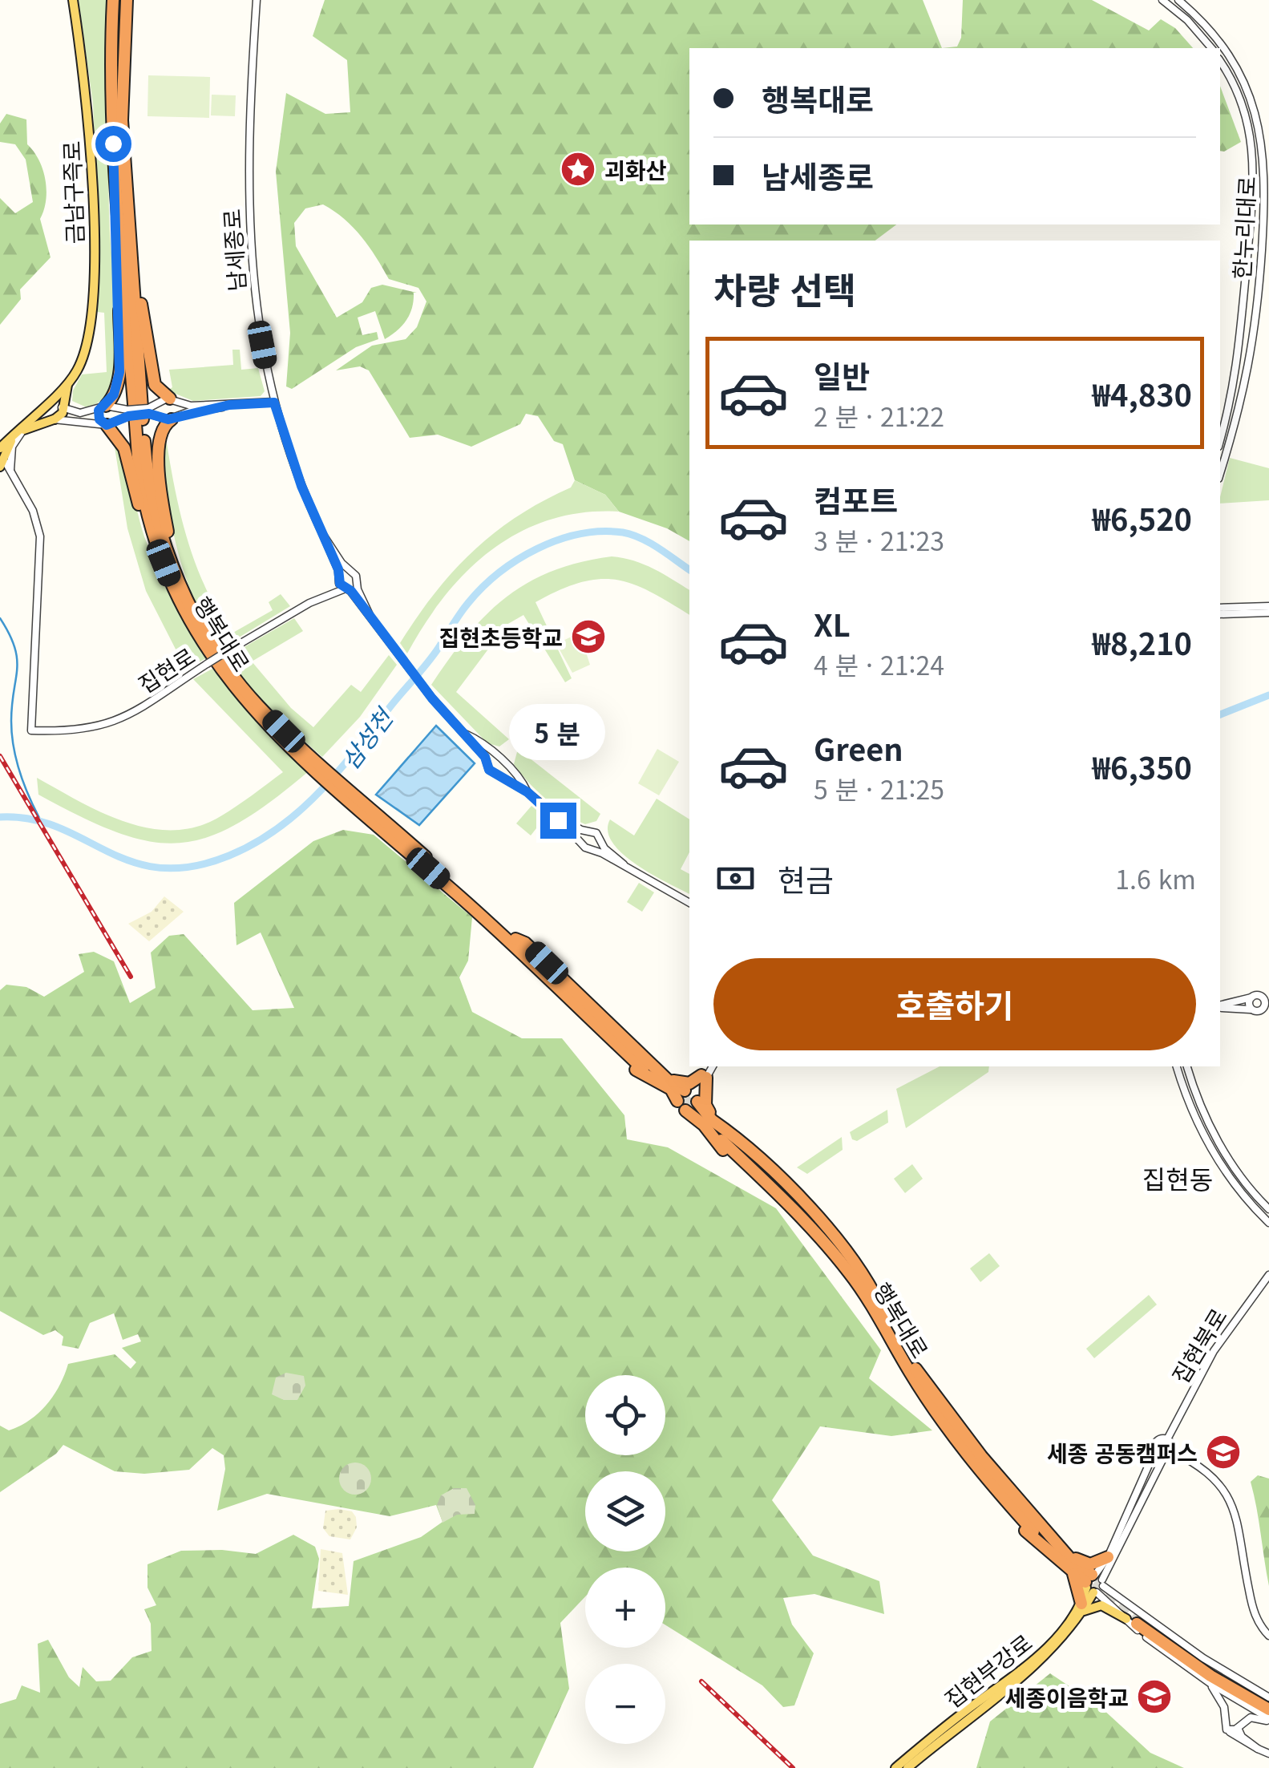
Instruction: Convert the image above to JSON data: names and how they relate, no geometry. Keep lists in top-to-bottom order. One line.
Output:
{"streets":{"highway":["행복대로"],"main road":["금남구즉로","집현부강로"],"street":["한누리대로","남세종로","집현로","집현북로"]},"crossings":[["남세종로","집현로"]],"districts":["집현동"],"water":["삼성천"],"places":{"place":["괴화산"],"school or university":["집현초등학교","세종 공동캠퍼스","세종이음학교"]},"page":{"banner":["행복대로","남세종로"],"heading":"차량 선택","list":[{"name":"일반","note":"2 분 · 21:22","value":"₩4,830"},{"name":"컴포트","note":"3 분 · 21:23","value":"₩6,520"},{"name":"XL","note":"4 분 · 21:24","value":"₩8,210"},{"name":"Green","note":"5 분 · 21:25","value":"₩6,350"}],"bubble":"5 분","pay":["현금","1.6 km"],"buttons":"호출하기","map_buttons":["+","−"]}}
